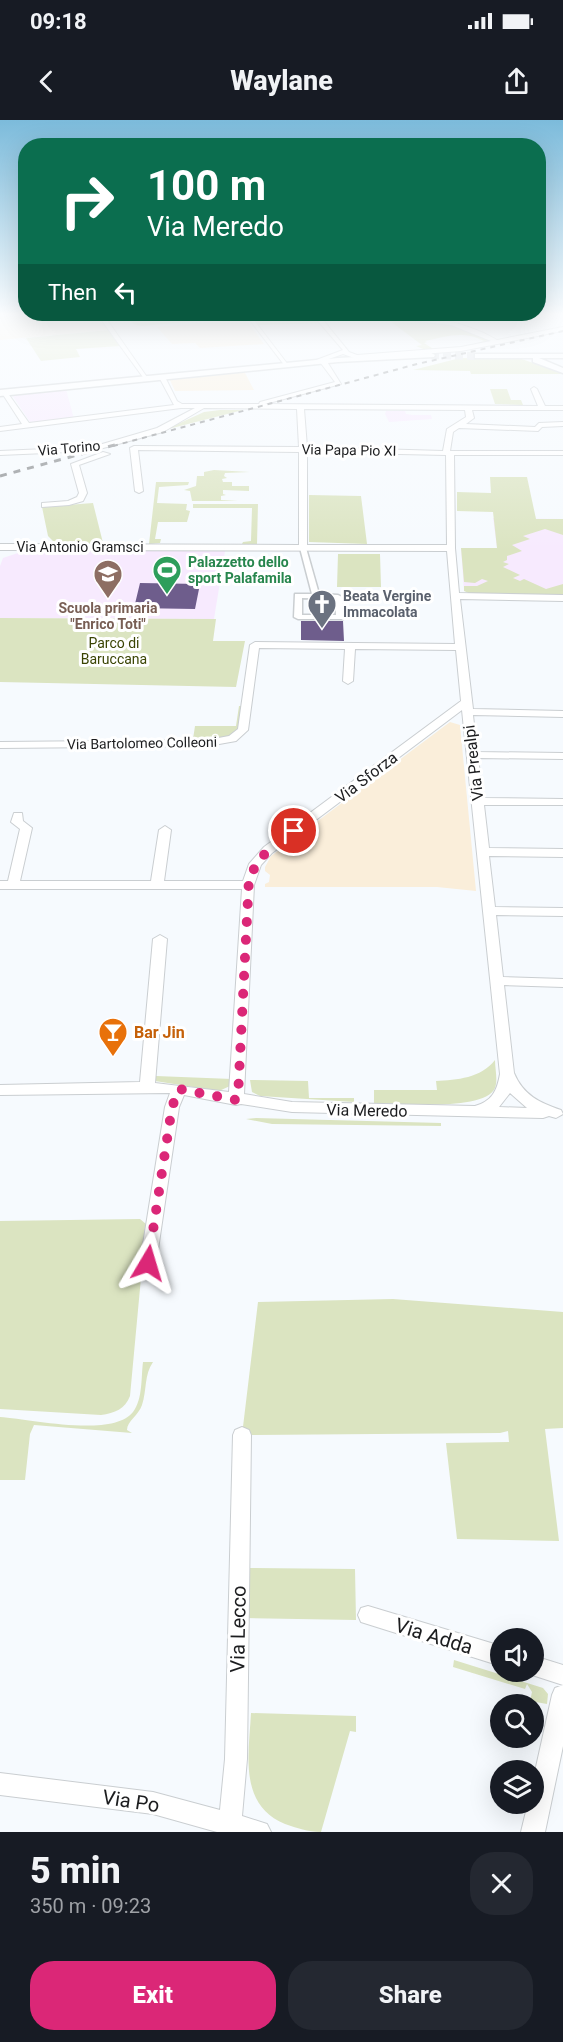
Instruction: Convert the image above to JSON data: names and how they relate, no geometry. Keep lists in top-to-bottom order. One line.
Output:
{"streets":{"street":["Via Torino","Via Papa Pio XI","Via Antonio Gramsci","Via Bartolomeo Colleoni","Via Prealpi","Via Sforza","Via Meredo","Via Lecco","Via Adda","Via Po"]},"crossings":[["Via Papa Pio XI","Via Prealpi"],["Via Antonio Gramsci","Via Prealpi"],["Via Bartolomeo Colleoni","Via Prealpi"],["Via Prealpi","Via Sforza"],["Via Prealpi","Via Meredo"],["Via Sforza","Via Meredo"],["Via Lecco","Via Po"]],"parks":["Parco di Baruccana"],"places":{"sports":["Palazzetto dello sport Palafamila"],"school or university":["Scuola primaria \"Enrico Toti\""],"church":["Beata Vergine Immacolata"],"bar":["Bar Jin"]},"page":{"status":"09:18","header":"Waylane","turn":["100 m","Via Meredo"],"then":"Then","heading":["5 min","350 m · 09:23"],"buttons":["Exit","Share"]}}
